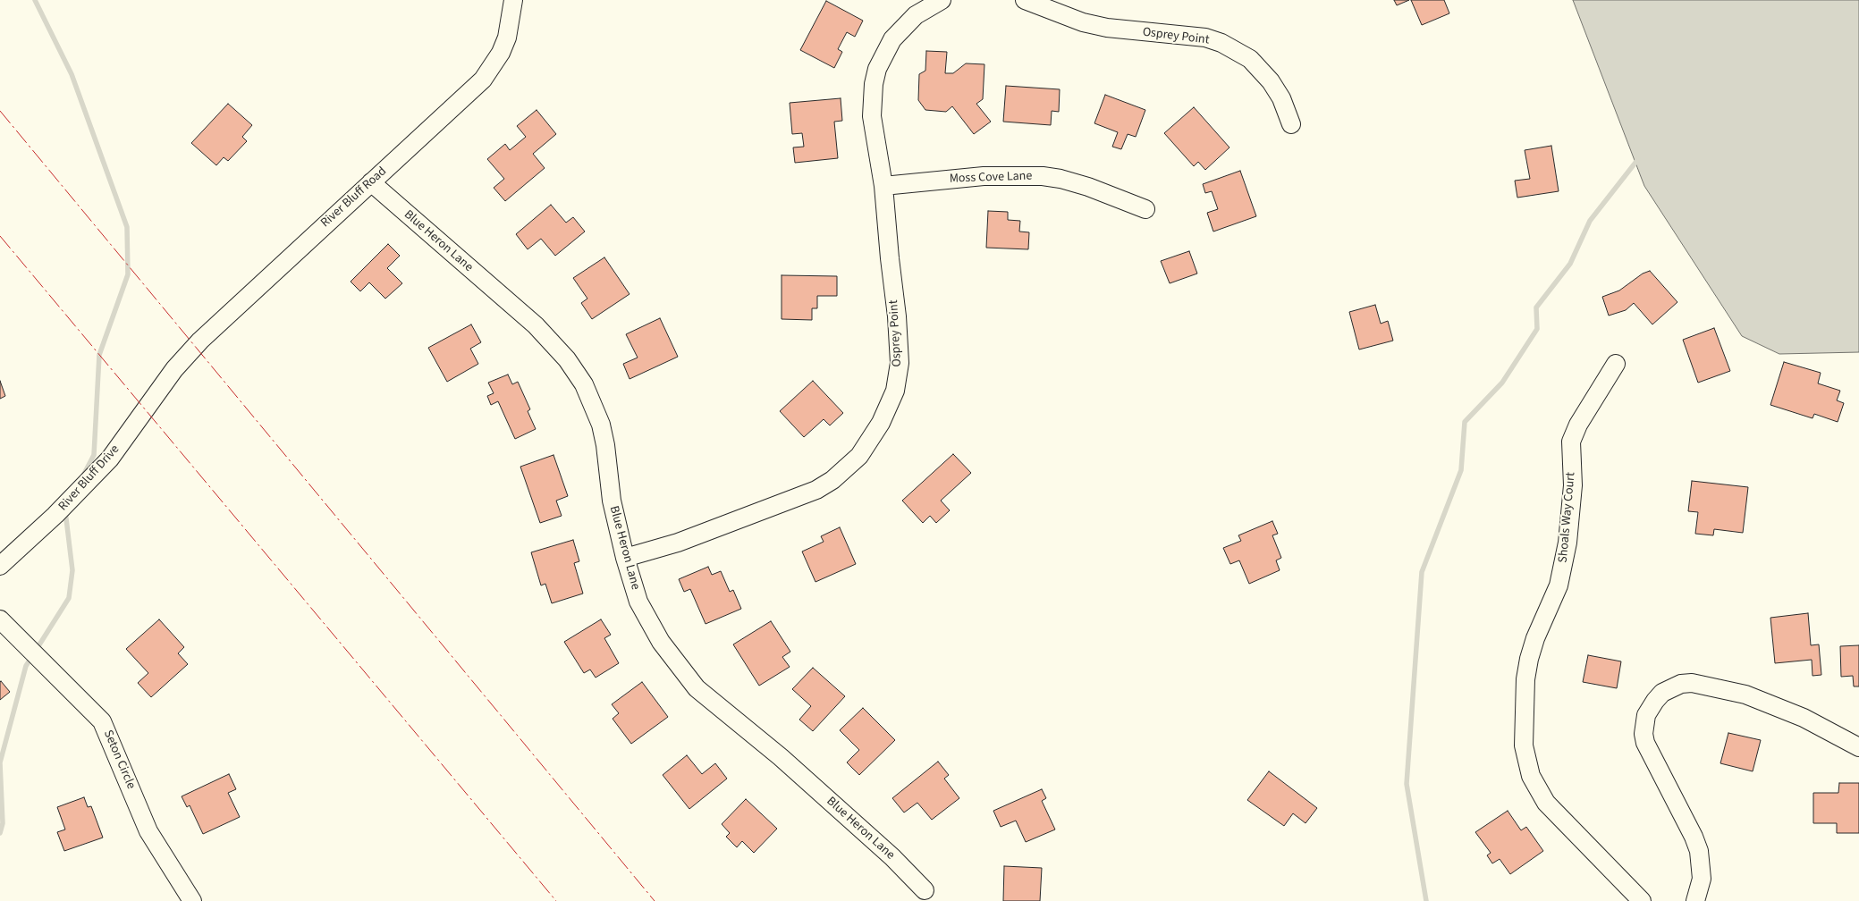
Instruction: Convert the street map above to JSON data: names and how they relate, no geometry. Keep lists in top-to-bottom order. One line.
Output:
{"streets":{"street":["Osprey Point","Moss Cove Lane","River Bluff Road","Blue Heron Lane","River Bluff Drive","Shoals Way Court","Seton Circle"]},"crossings":[["Osprey Point","Moss Cove Lane"],["Osprey Point","Blue Heron Lane"],["River Bluff Road","Blue Heron Lane"],["River Bluff Road","River Bluff Drive"]]}
